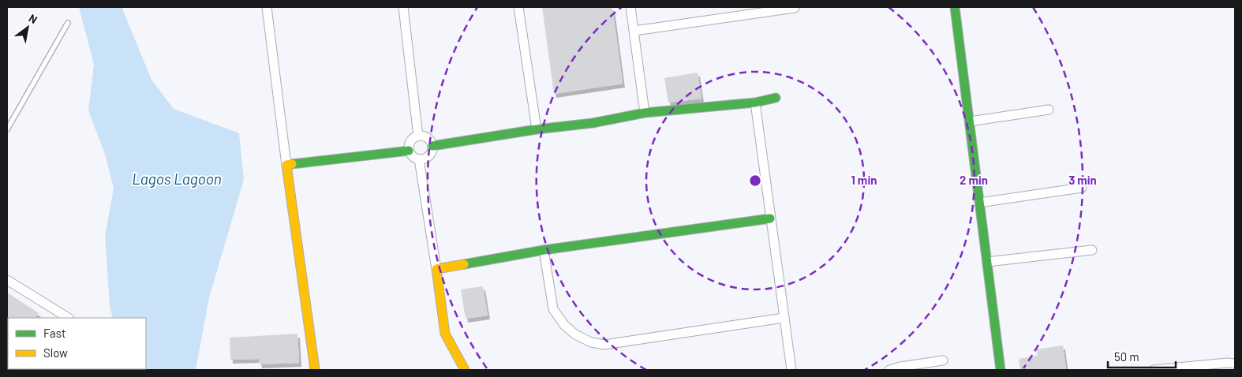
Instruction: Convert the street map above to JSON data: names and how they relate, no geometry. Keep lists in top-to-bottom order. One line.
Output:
{"water":["Lagos Lagoon"],"legend":["Fast","Slow"],"scale_bar":"50 m","north":"top right","rings":["1 min","2 min","3 min"]}
